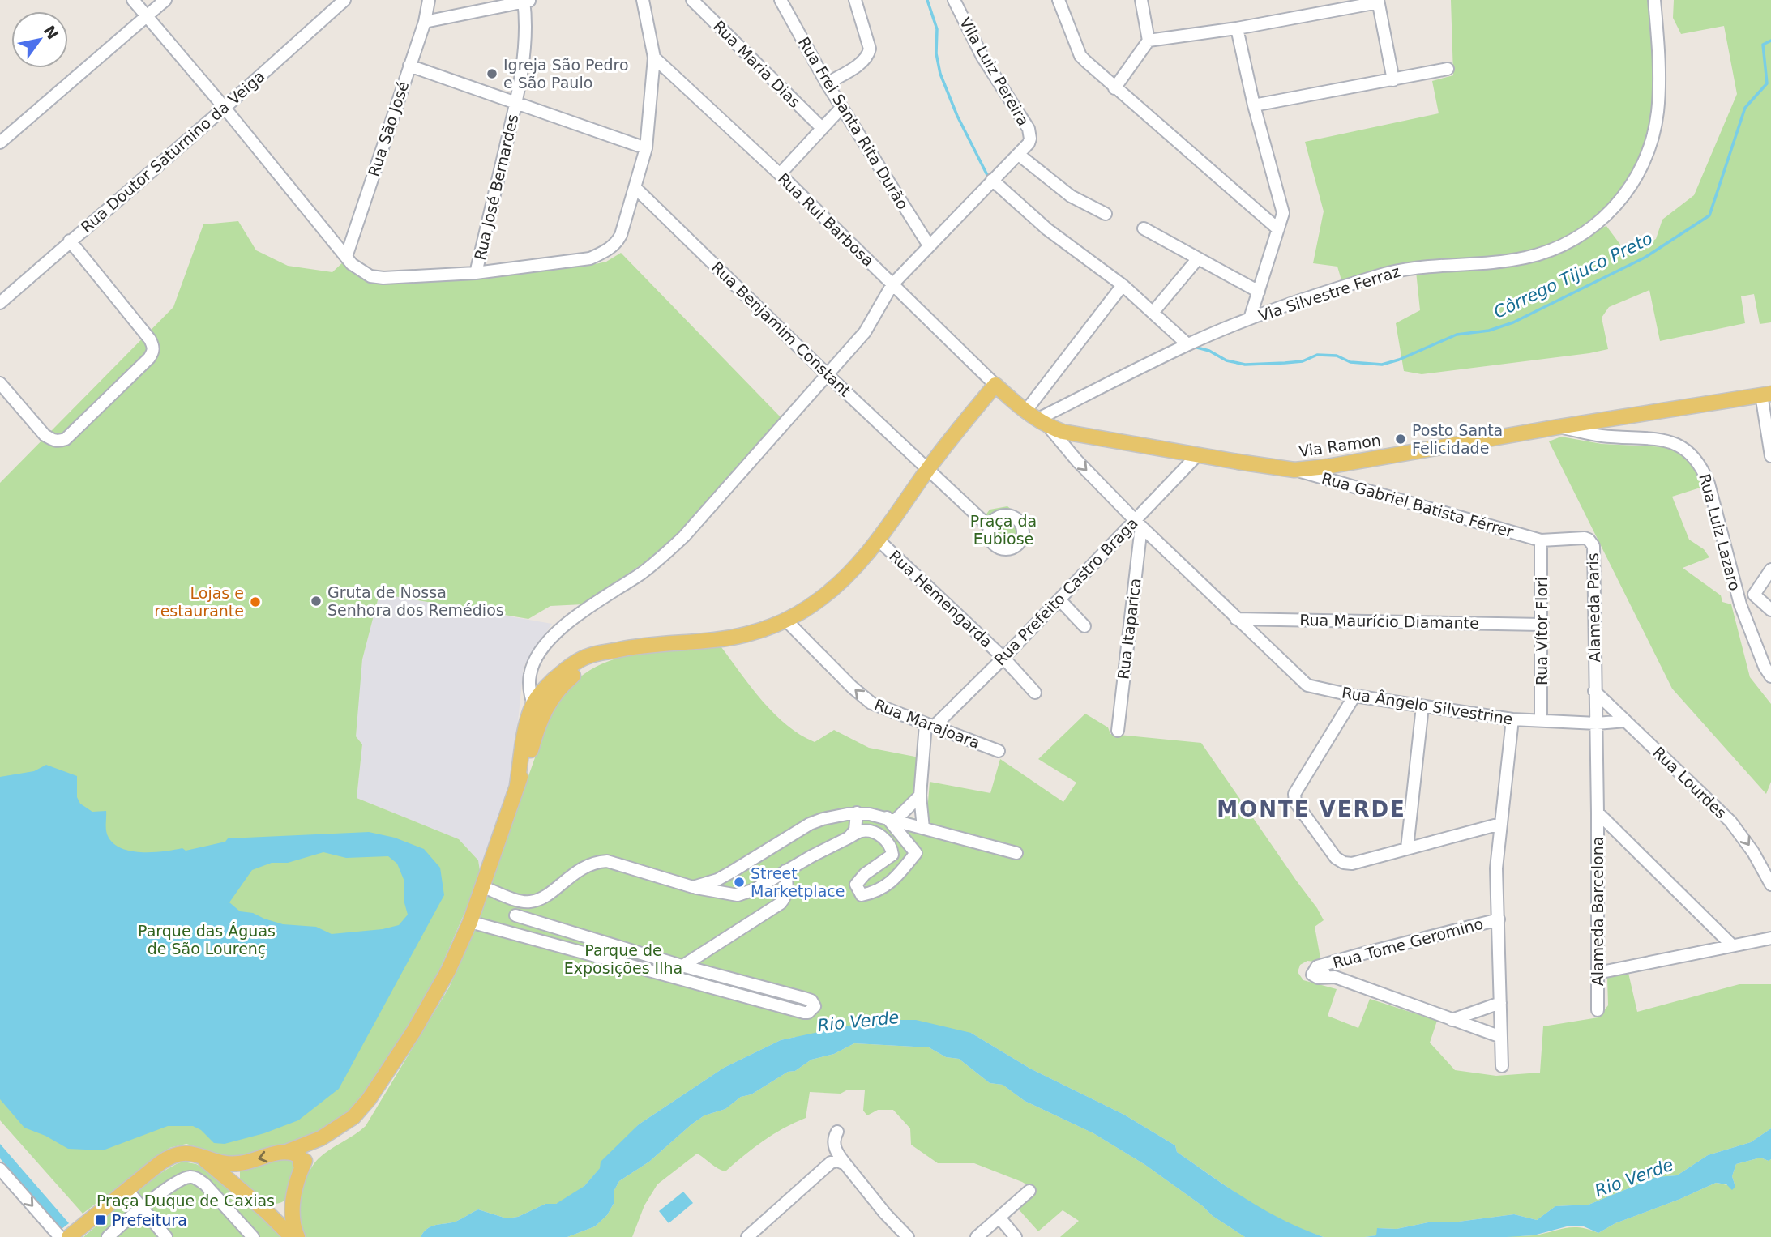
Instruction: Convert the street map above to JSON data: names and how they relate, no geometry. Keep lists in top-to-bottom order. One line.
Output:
{"streets":{"main road":["Via Ramon"],"street":["Rua Maria Dias","Vila Luiz Pereira","Rua Frei Santa Rita Durão","Rua São José","Rua Doutor Saturnino da Veiga","Rua José Bernardes","Rua Rui Barbosa","Via Silvestre Ferraz","Rua Benjamim Constant","Rua Gabriel Batista Férrer","Rua Luiz Lazaro","Rua Prefeito Castro Braga","Rua Hemengarda","Alameda Paris","Rua Maurício Diamante","Rua Itaparica","Rua Vítor Flori","Rua Ângelo Silvestrine","Rua Marajoara","Rua Lourdes","Alameda Barcelona","Rua Tome Geromino"]},"crossings":[["Rua São José","Rua José Bernardes"],["Rua José Bernardes","Rua Benjamim Constant"],["Rua Rui Barbosa","Via Ramon"],["Via Silvestre Ferraz","Via Ramon"],["Via Ramon","Rua Gabriel Batista Férrer"],["Via Ramon","Rua Luiz Lazaro"],["Via Ramon","Rua Prefeito Castro Braga"],["Rua Gabriel Batista Férrer","Alameda Paris"],["Rua Gabriel Batista Férrer","Rua Vítor Flori"],["Rua Prefeito Castro Braga","Rua Hemengarda"],["Rua Prefeito Castro Braga","Rua Itaparica"],["Rua Prefeito Castro Braga","Rua Marajoara"],["Alameda Paris","Rua Vítor Flori"],["Alameda Paris","Rua Ângelo Silvestrine"],["Alameda Paris","Rua Lourdes"],["Alameda Paris","Alameda Barcelona"],["Rua Maurício Diamante","Rua Vítor Flori"],["Rua Maurício Diamante","Rua Ângelo Silvestrine"],["Rua Vítor Flori","Rua Ângelo Silvestrine"],["Rua Ângelo Silvestrine","Rua Lourdes"],["Rua Ângelo Silvestrine","Alameda Barcelona"]],"one_way":["Rua Marajoara"],"districts":["MONTE VERDE"],"water":["Côrrego Tijuco Preto","Rio Verde"],"parks":["Praça da Eubiose","Parque das Águas de São Lourenç","Parque de Exposições Ilha","Praça Duque de Caxias"],"places":{"other":["Igreja São Pedro e São Paulo","Posto Santa Felicidade","Gruta de Nossa Senhora dos Remédios","Lojas e restaurante","Street Marketplace"],"transit":["Prefeitura"]},"north":"top right"}
